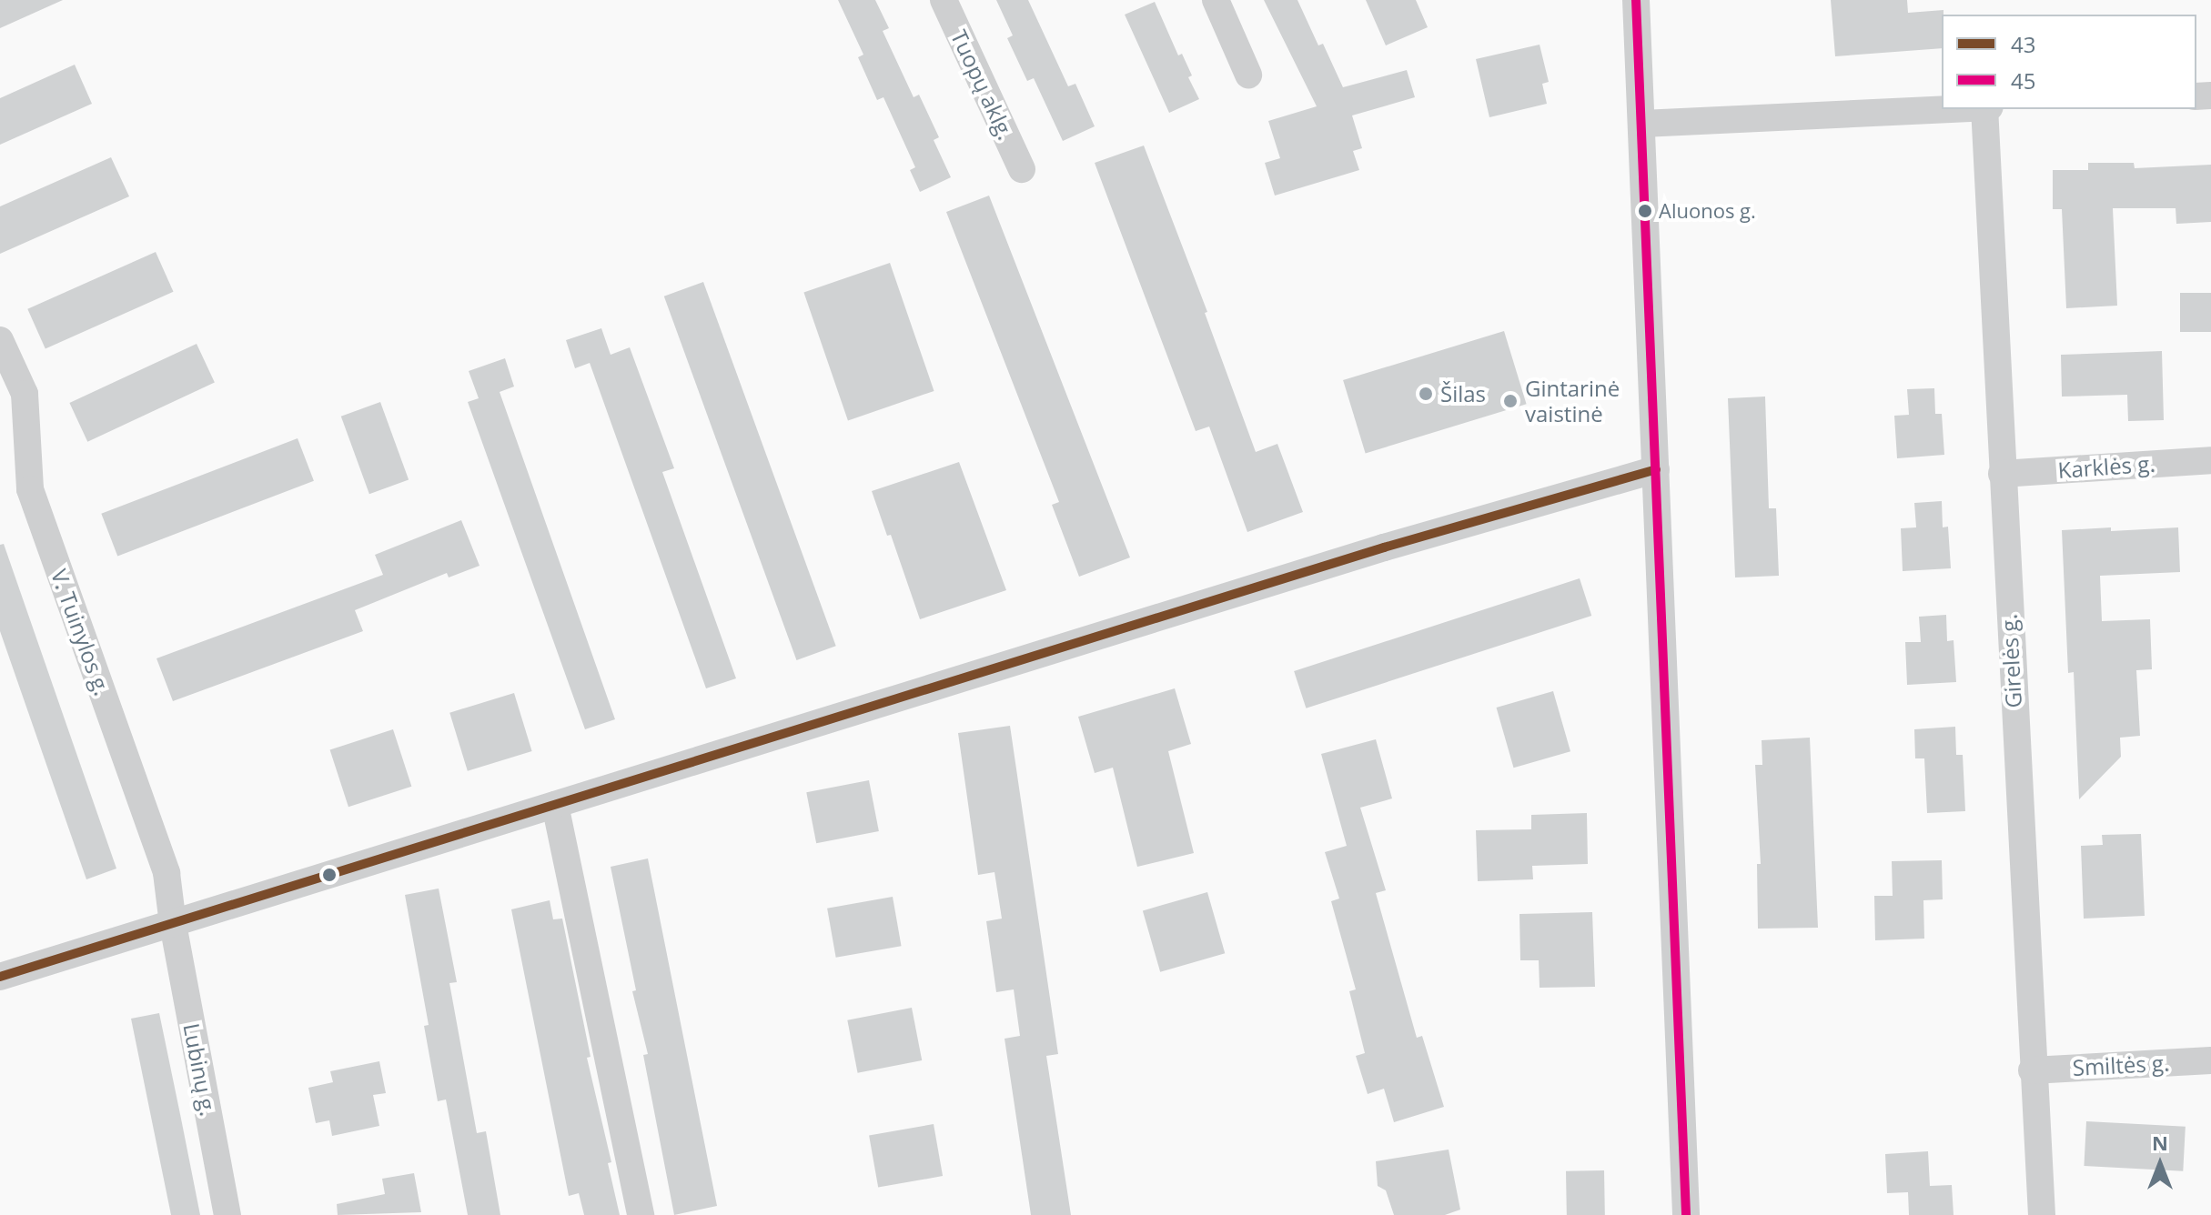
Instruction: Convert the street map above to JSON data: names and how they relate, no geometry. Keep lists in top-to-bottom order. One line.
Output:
{"streets":{"street":["Tuopų aklg.","Karklės g.","V. Tuinylos g.","Girelės g.","Smiltės g.","Lubinų g."]},"crossings":[["Karklės g.","Girelės g."],["V. Tuinylos g.","Lubinų g."],["Girelės g.","Smiltės g."]],"places":["Aluonos g.","Šilas","Gintarinė vaistinė"],"lines":["transit line 45","transit line 43"],"legend":["43","45"],"north":"top"}
